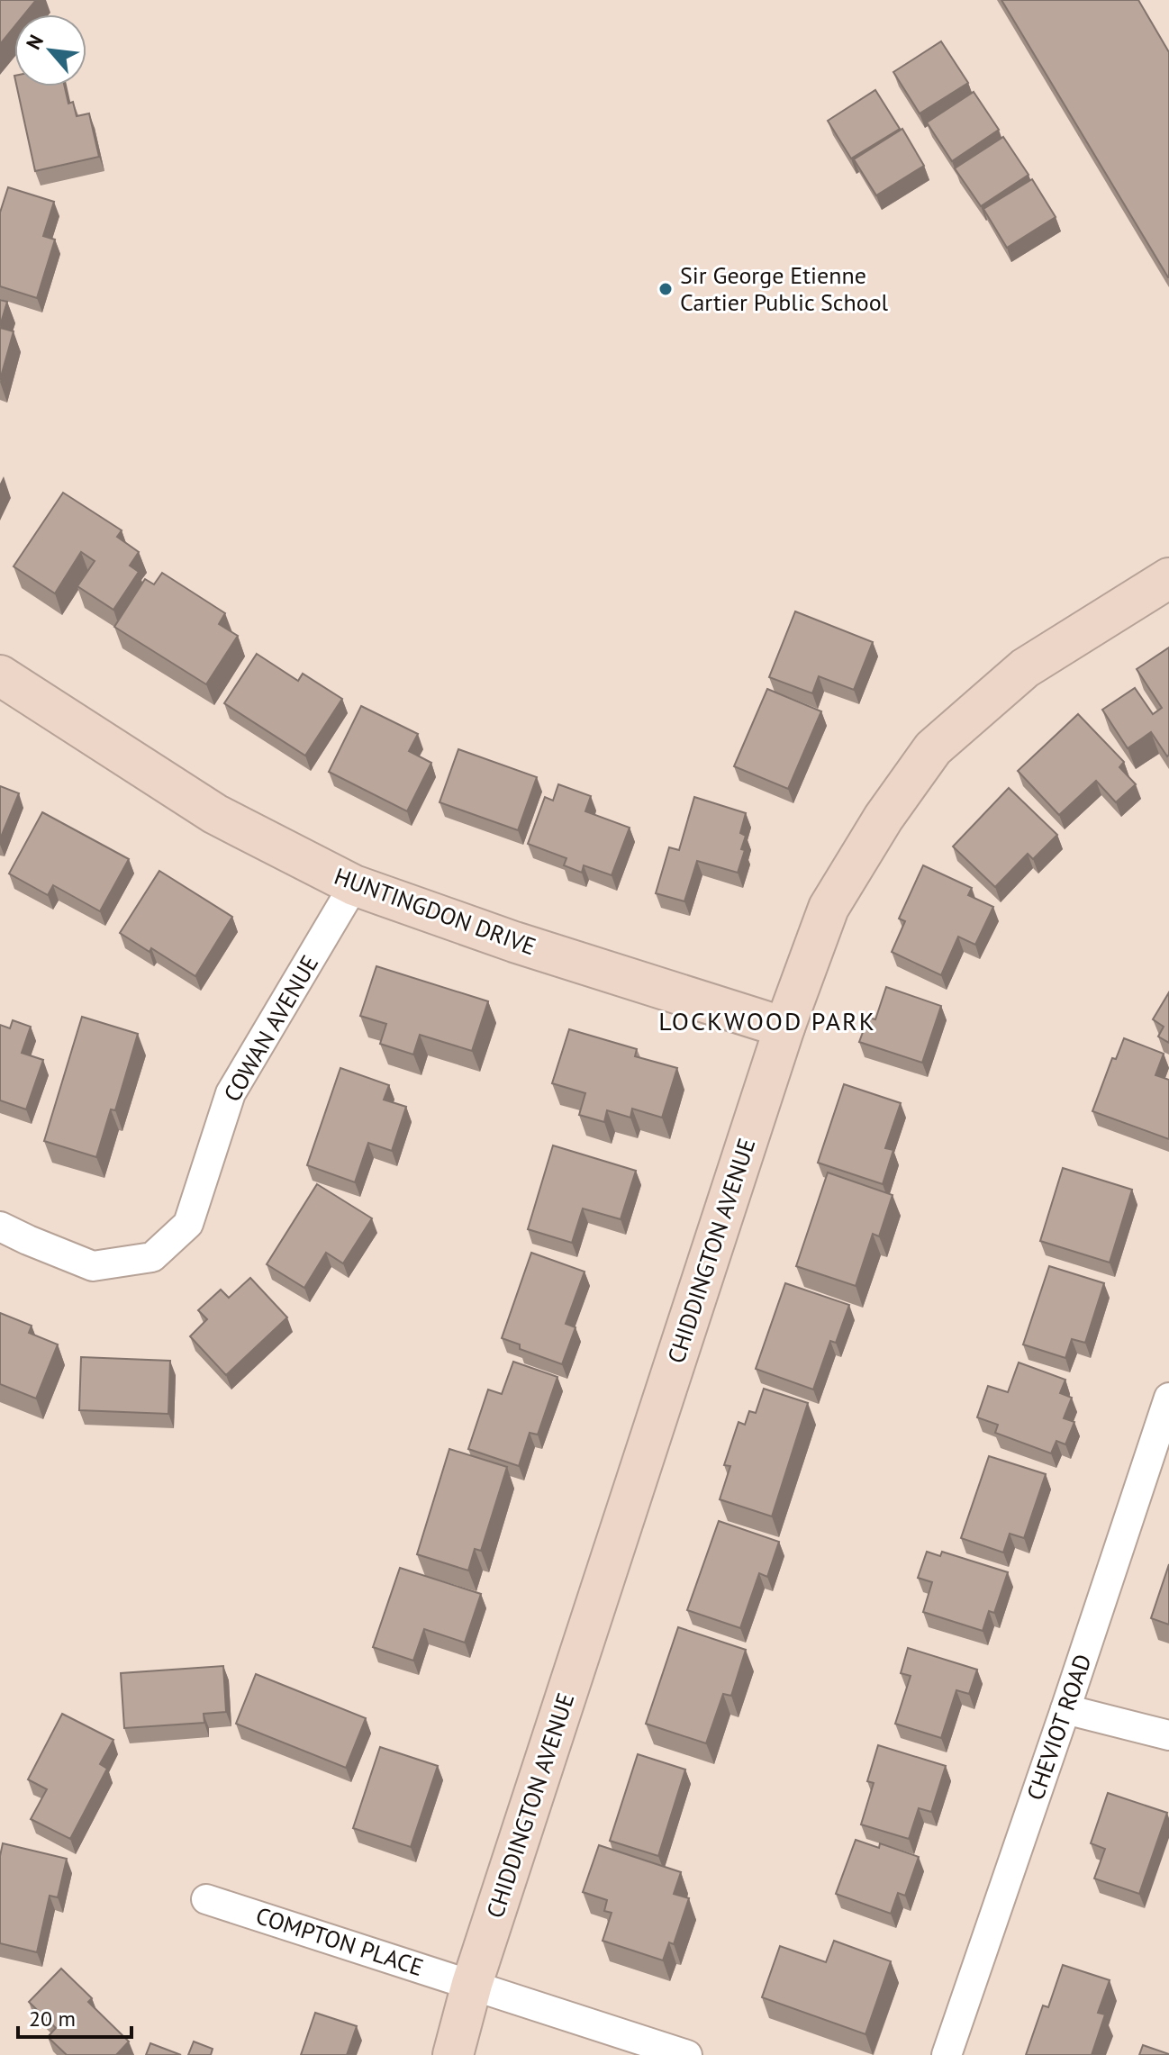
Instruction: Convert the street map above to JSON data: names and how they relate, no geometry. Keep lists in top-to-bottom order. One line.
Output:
{"streets":{"street":["HUNTINGDON DRIVE","COWAN AVENUE","CHIDDINGTON AVENUE","CHEVIOT ROAD","COMPTON PLACE"]},"crossings":[["HUNTINGDON DRIVE","COWAN AVENUE"],["HUNTINGDON DRIVE","CHIDDINGTON AVENUE"],["CHIDDINGTON AVENUE","COMPTON PLACE"]],"districts":["LOCKWOOD PARK"],"places":["Sir George Etienne Cartier Public School"],"scale_bar":"20 m","north":"top left"}
